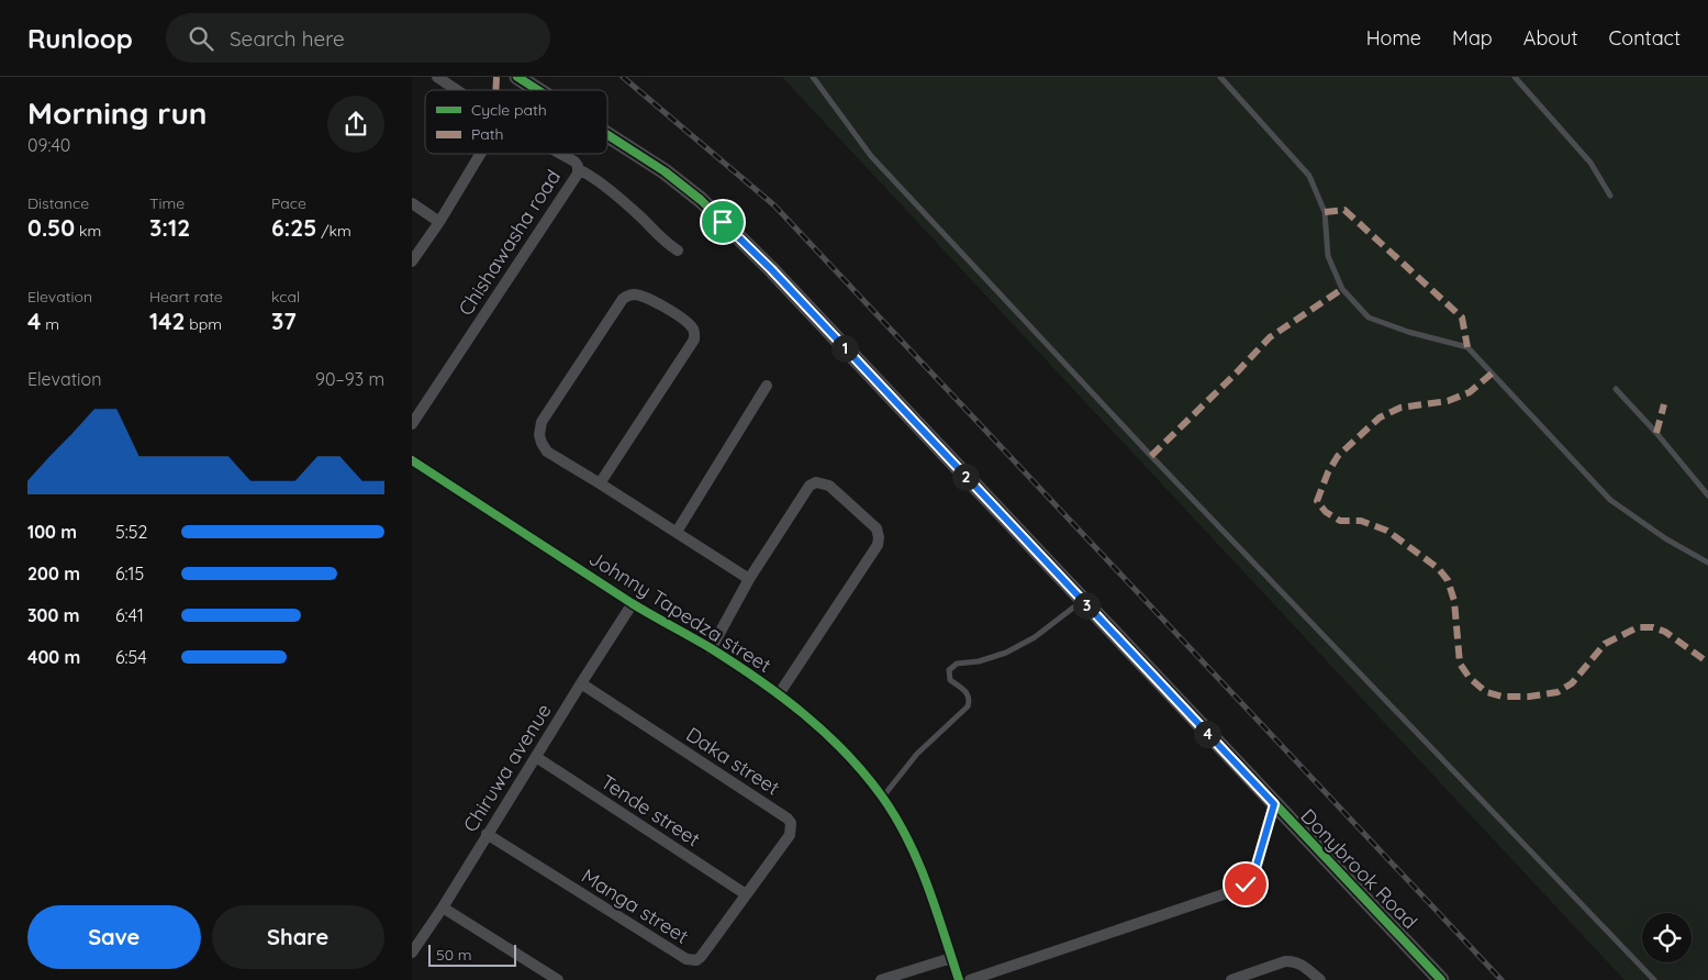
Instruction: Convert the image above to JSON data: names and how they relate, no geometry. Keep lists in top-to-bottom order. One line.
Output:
{"streets":{"street":["Chishawasha road","Johnny Tapedza street","Daka street","Chiruwa avenue","Tende street","Donybrook Road","Manga street"]},"crossings":[["Johnny Tapedza street","Chiruwa avenue"],["Daka street","Chiruwa avenue"],["Daka street","Tende street"],["Daka street","Manga street"],["Chiruwa avenue","Tende street"],["Chiruwa avenue","Manga street"],["Tende street","Manga street"]],"legend":["Cycle path","Path"],"scale_bar":"50 m","page":{"header":"Runloop","search":"Search here","nav":["Home","Map","About","Contact"],"heading":["Morning run","09:40"],"stats":[["Distance","0.50 km"],["Time","3:12"],["Pace","6:25 /km"],["Elevation","4 m"],["Heart rate","142 bpm"],["kcal","37"]],"pins":["1","2","3","4"],"chart":["Elevation","90–93 m"],"list":[{"name":"100 m","note":"5:52"},{"name":"200 m","note":"6:15"},{"name":"300 m","note":"6:41"},{"name":"400 m","note":"6:54"}],"buttons":["Save","Share"],"scale":"50 m"}}
